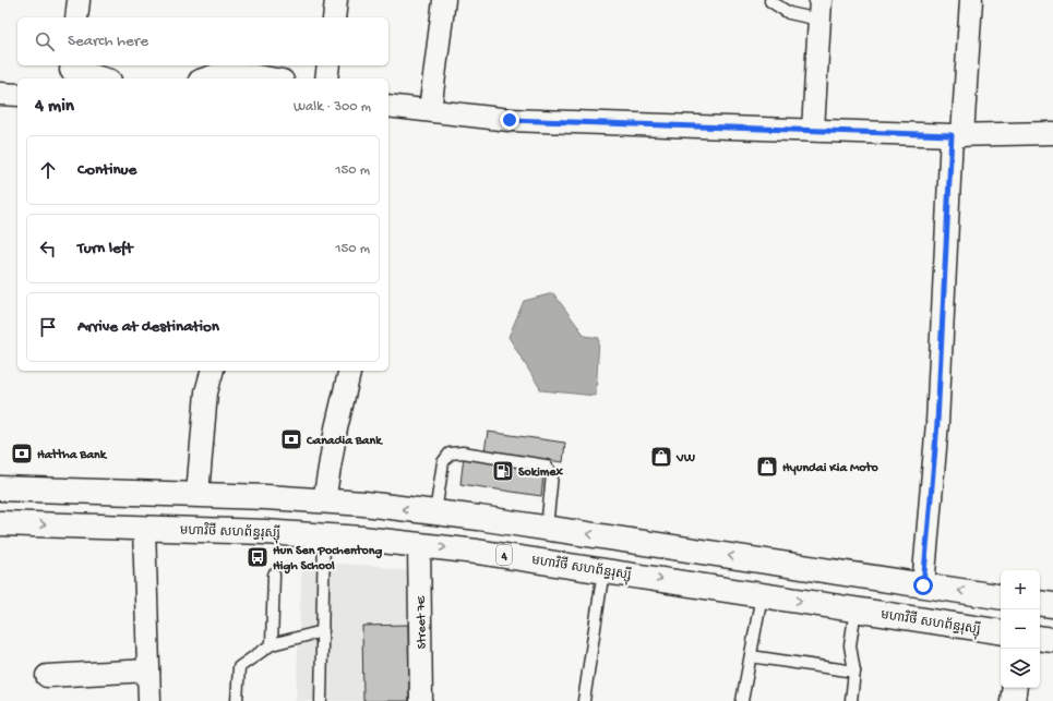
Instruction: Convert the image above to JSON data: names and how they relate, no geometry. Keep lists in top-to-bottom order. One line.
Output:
{"streets":{"main road":["មហាវិថី សហព័ន្ធរុស្ស៊ី","4"],"street":["Street 7E"]},"crossings":[["មហាវិថី សហព័ន្ធរុស្ស៊ី","Street 7E"]],"places":{"bank":["Canadia Bank","Hattha Bank"],"shop":["VW","Hyundai Kia Moto"],"fuel station":["Sokimex"],"bus stop":["Hun Sen Pochentong High School"]},"page":{"search":"Search here","heading":["4 min","Walk · 300 m"],"list":[["Continue","150 m"],["Turn left","150 m"],"Arrive at destination"],"map_buttons":["+","−"]}}
